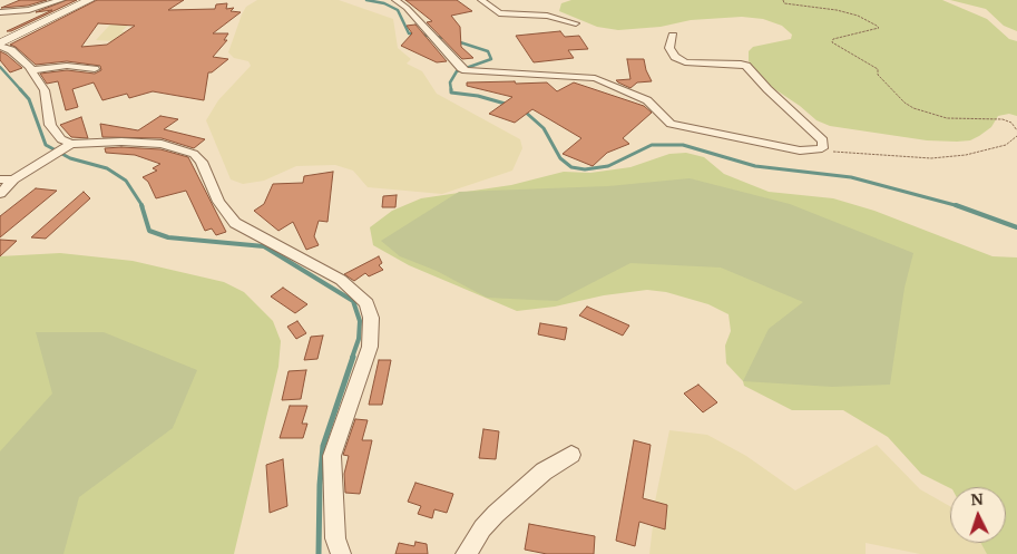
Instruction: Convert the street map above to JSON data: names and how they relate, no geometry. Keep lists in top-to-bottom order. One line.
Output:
{"north":"top"}
